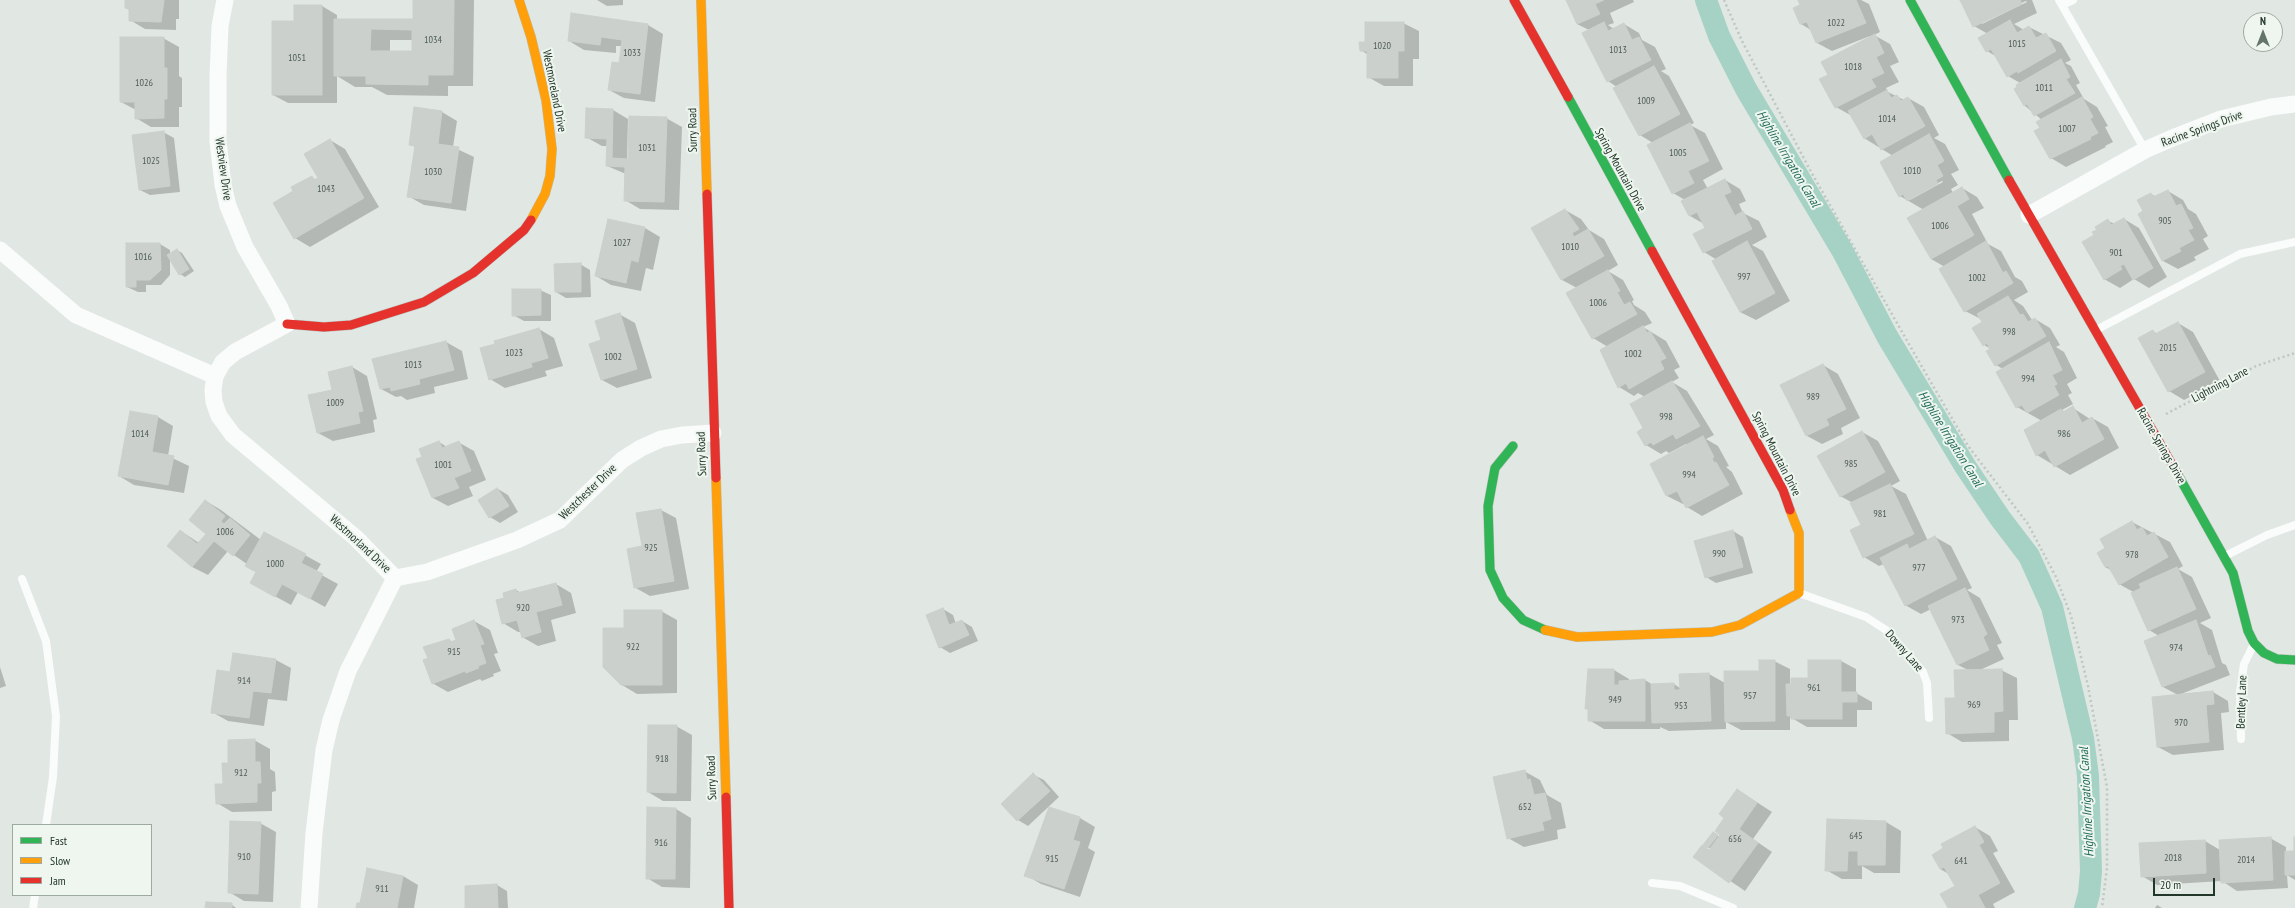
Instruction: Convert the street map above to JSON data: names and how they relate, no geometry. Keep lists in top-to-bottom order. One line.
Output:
{"streets":{"street":["Westmoreland Drive","Racine Springs Drive","Surry Road","Westview Drive","Spring Mountain Drive","Westchester Drive","Westmorland Drive"],"lane":["Downy Lane","Bentley Lane"],"path":["Lightning Lane"]},"crossings":[["Westmoreland Drive","Westview Drive"],["Westmoreland Drive","Westmorland Drive"],["Racine Springs Drive","Lightning Lane"],["Racine Springs Drive","Bentley Lane"],["Surry Road","Westchester Drive"],["Westview Drive","Westmorland Drive"],["Spring Mountain Drive","Downy Lane"],["Westchester Drive","Westmorland Drive"]],"water":["Highline Irrigation Canal"],"house_numbers":["1022","1034","1015","1020","1013","1033","1051","1018","1026","1011","1009","1014","1007","1031","1005","1025","1010","1030","1043","905","1006","1027","1010","901","1016","997","1002","1006","998","2015","1023","1002","1002","1013","994","989","1009","998","1014","986","985","1001","994","981","1006","925","990","978","1000","977","920","973","922","974","915","914","961","957","949","969","953","970","918","912","652","645","656","916","910","2018","915","2014","641","911"],"legend":["Fast","Slow","Jam"],"scale_bar":"20 m","north":"top"}
